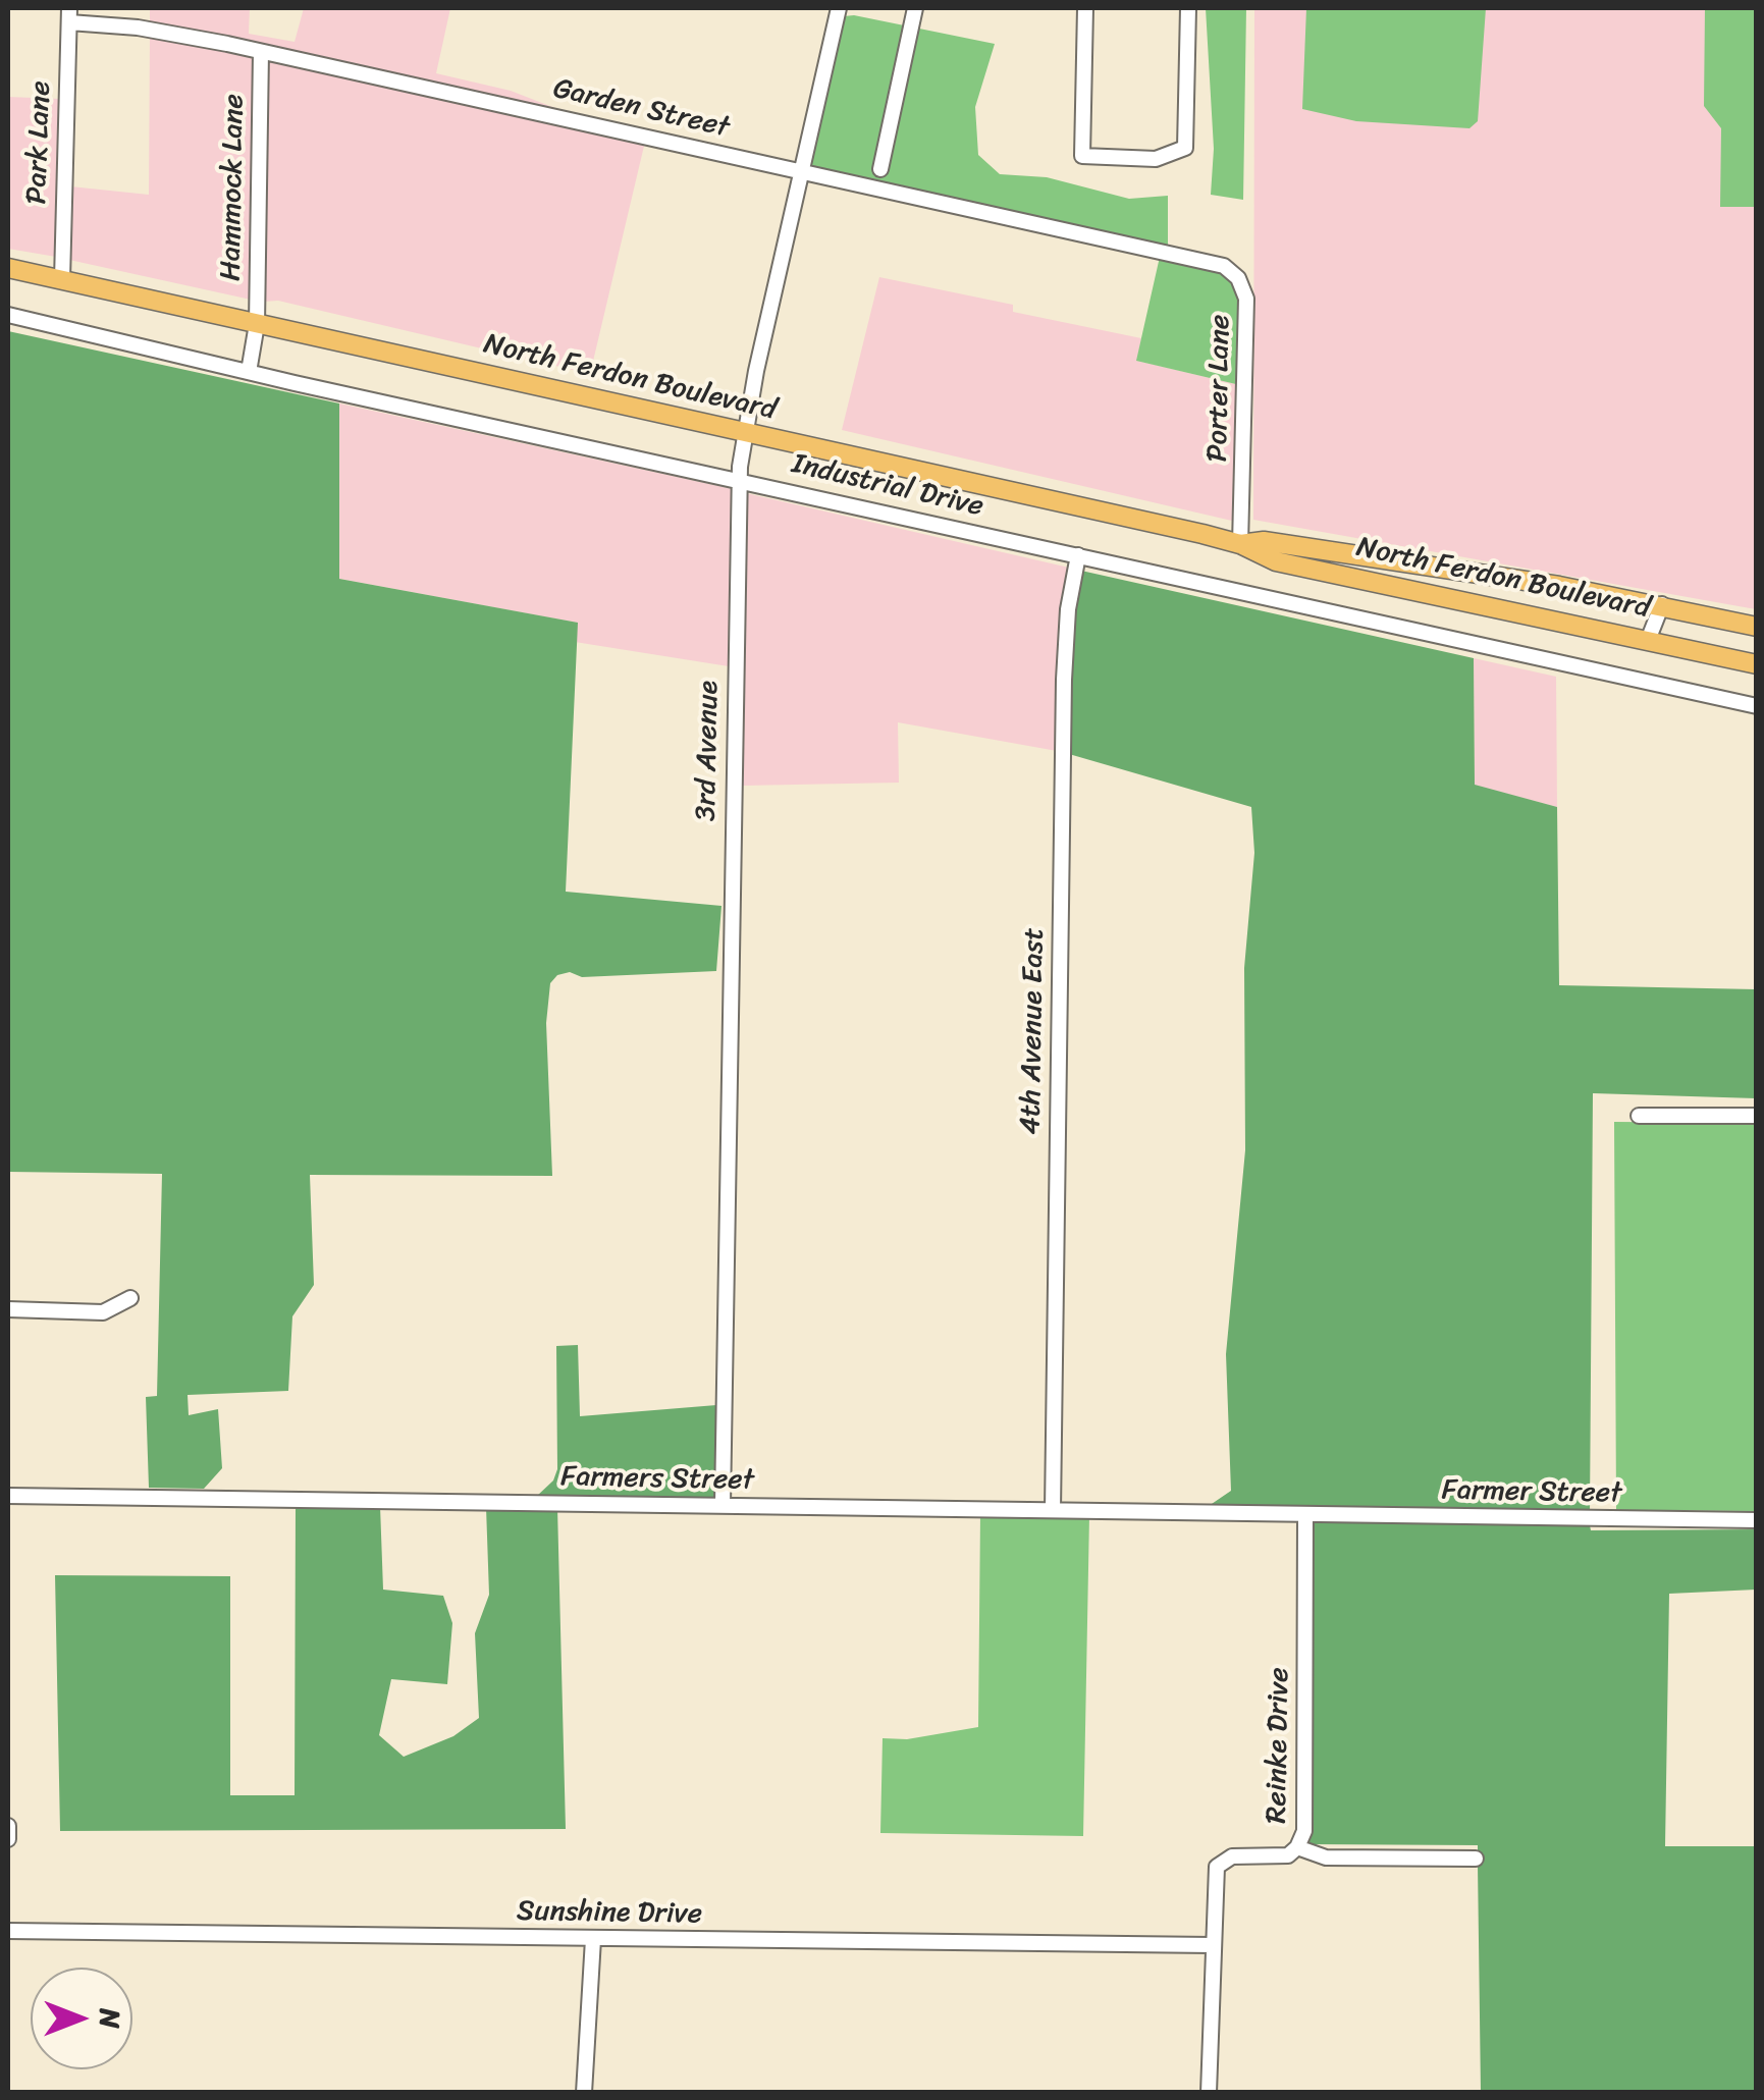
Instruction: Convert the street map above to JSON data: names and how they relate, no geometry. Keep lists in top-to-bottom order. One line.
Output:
{"streets":{"main road":["North Ferdon Boulevard"],"street":["Garden Street","Park Lane","Hammock Lane","Porter Lane","Industrial Drive","3rd Avenue","4th Avenue East","Farmers Street","Farmer Street","Reinke Drive","Sunshine Drive"]},"crossings":[["Garden Street","Park Lane"],["Garden Street","Hammock Lane"],["Garden Street","Porter Lane"],["Garden Street","3rd Avenue"],["Park Lane","North Ferdon Boulevard"],["Hammock Lane","North Ferdon Boulevard"],["Hammock Lane","Industrial Drive"],["North Ferdon Boulevard","Porter Lane"],["North Ferdon Boulevard","3rd Avenue"],["Industrial Drive","3rd Avenue"],["Industrial Drive","4th Avenue East"],["3rd Avenue","Farmers Street"],["4th Avenue East","Farmers Street"],["Farmers Street","Farmer Street"],["Farmers Street","Reinke Drive"],["Farmer Street","Reinke Drive"],["Reinke Drive","Sunshine Drive"]],"north":"right"}
